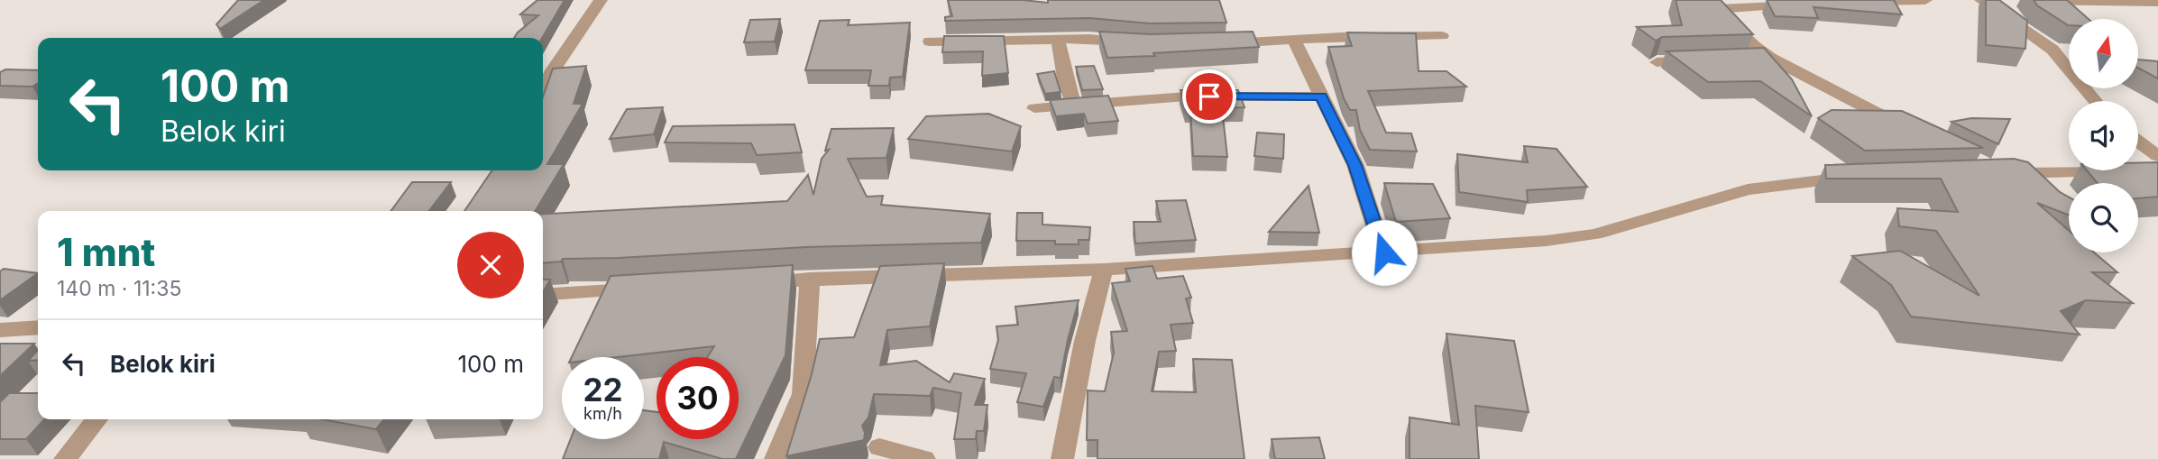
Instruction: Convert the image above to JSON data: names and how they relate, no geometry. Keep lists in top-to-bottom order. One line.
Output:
{"north":"top","page":{"turn":["100 m","Belok kiri"],"heading":["1 mnt","140 m · 11:35"],"list":[{"name":"Belok kiri","value":"100 m"}],"speed":"22 km/h","limit":"30"}}
